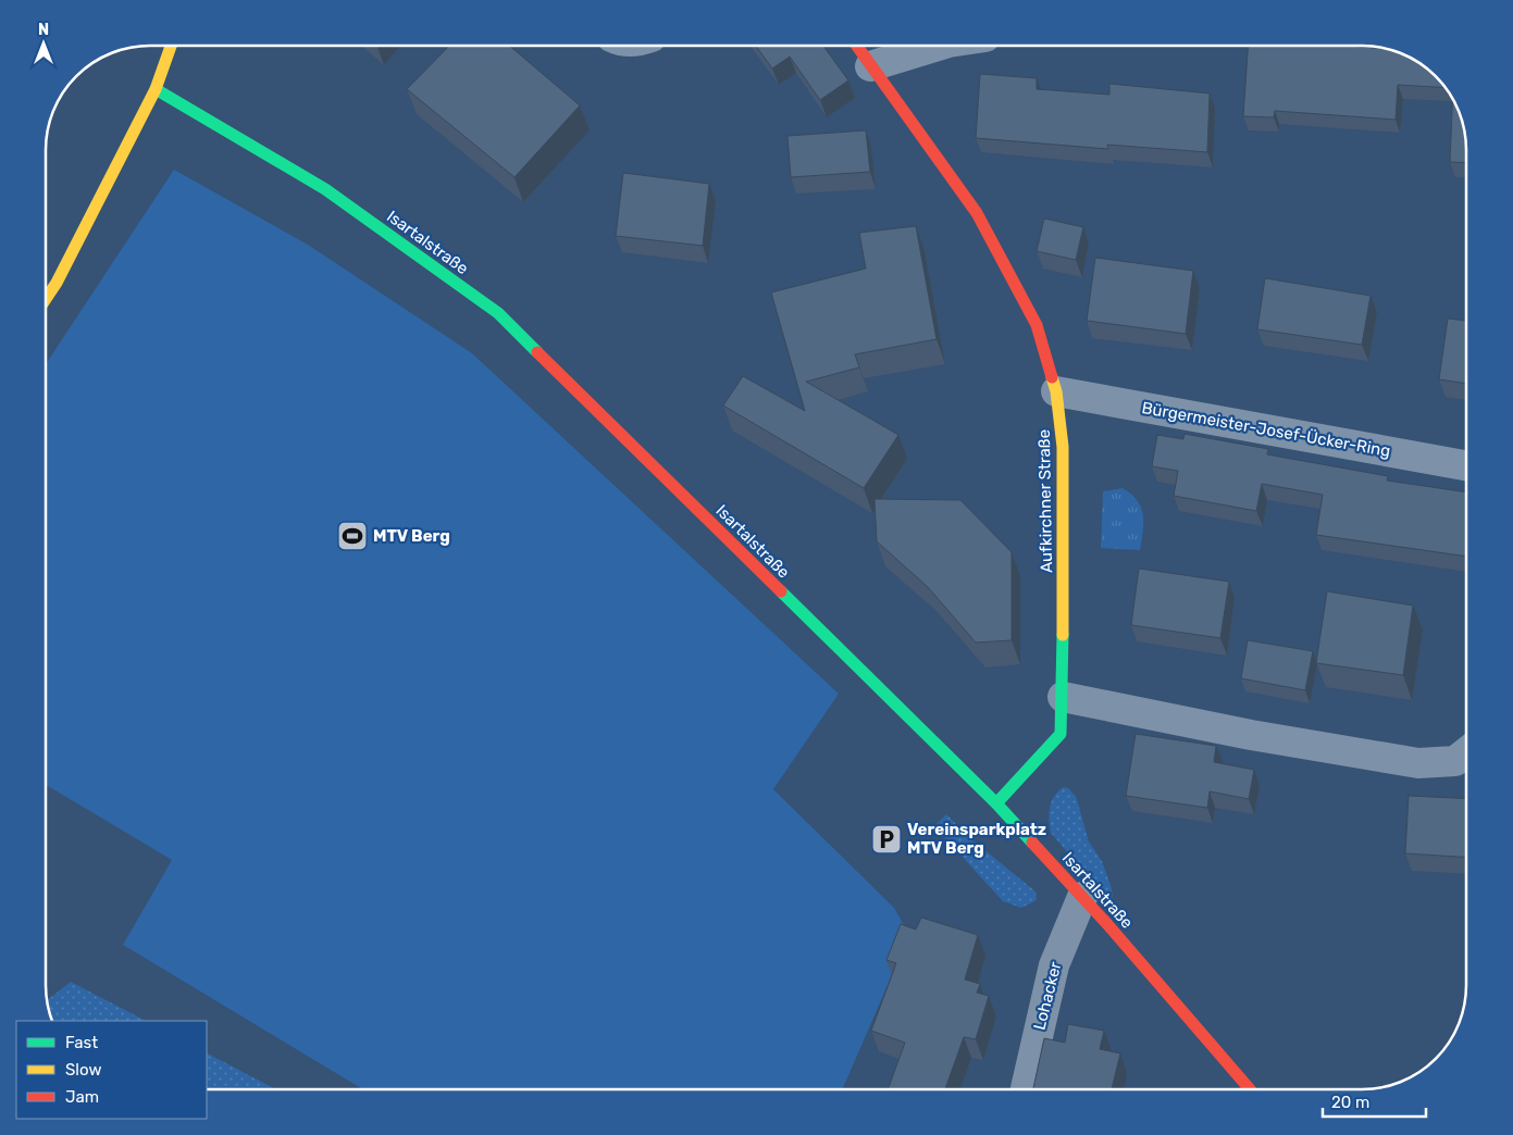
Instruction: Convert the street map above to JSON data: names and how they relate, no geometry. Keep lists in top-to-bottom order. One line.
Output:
{"streets":{"main road":["Isartalstraße","Aufkirchner Straße"],"street":["Bürgermeister-Josef-Ücker-Ring","Lohacker"]},"crossings":[["Isartalstraße","Aufkirchner Straße"],["Isartalstraße","Lohacker"],["Bürgermeister-Josef-Ücker-Ring","Aufkirchner Straße"]],"places":{"sports":["MTV Berg"],"parking":["Vereinsparkplatz MTV Berg"]},"legend":["Fast","Slow","Jam"],"scale_bar":"20 m","north":"top"}
